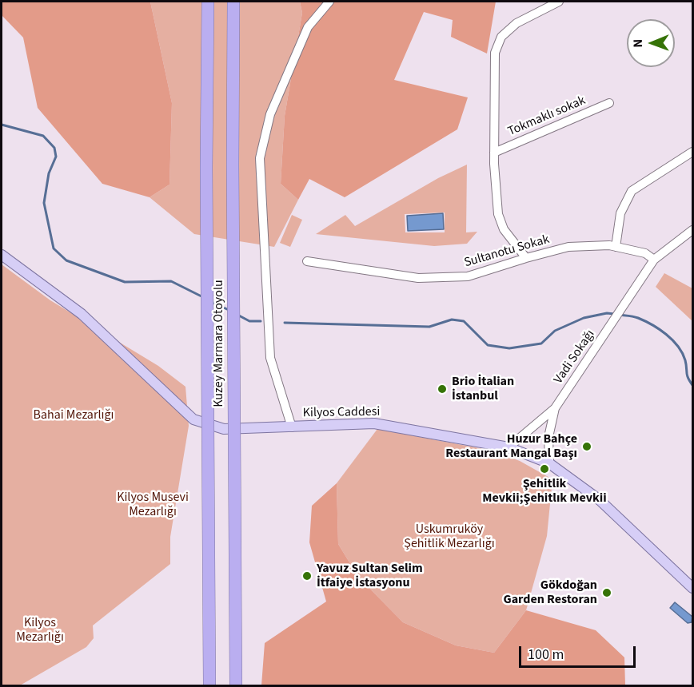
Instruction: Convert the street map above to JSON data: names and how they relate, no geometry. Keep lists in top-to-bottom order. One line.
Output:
{"streets":{"highway":["Kuzey Marmara Otoyolu"],"main road":["Kilyos Caddesi"],"street":["Tokmaklı sokak","Sultanotu Sokak","Vadi Sokağı"]},"crossings":[["Sultanotu Sokak","Vadi Sokağı"],["Vadi Sokağı","Kilyos Caddesi"]],"parks":["Bahai Mezarlığı","Kilyos Musevi Mezarlığı","Uskumruköy Şehitlik Mezarlığı","Kilyos Mezarlığı"],"places":["Brio İtalian İstanbul","Huzur Bahçe Restaurant Mangal Başı","Şehitlik Mevkii;Şehitlık Mevkii","Yavuz Sultan Selim İtfaiye İstasyonu","Gökdoğan Garden Restoran"],"scale_bar":"100 m","north":"left"}
